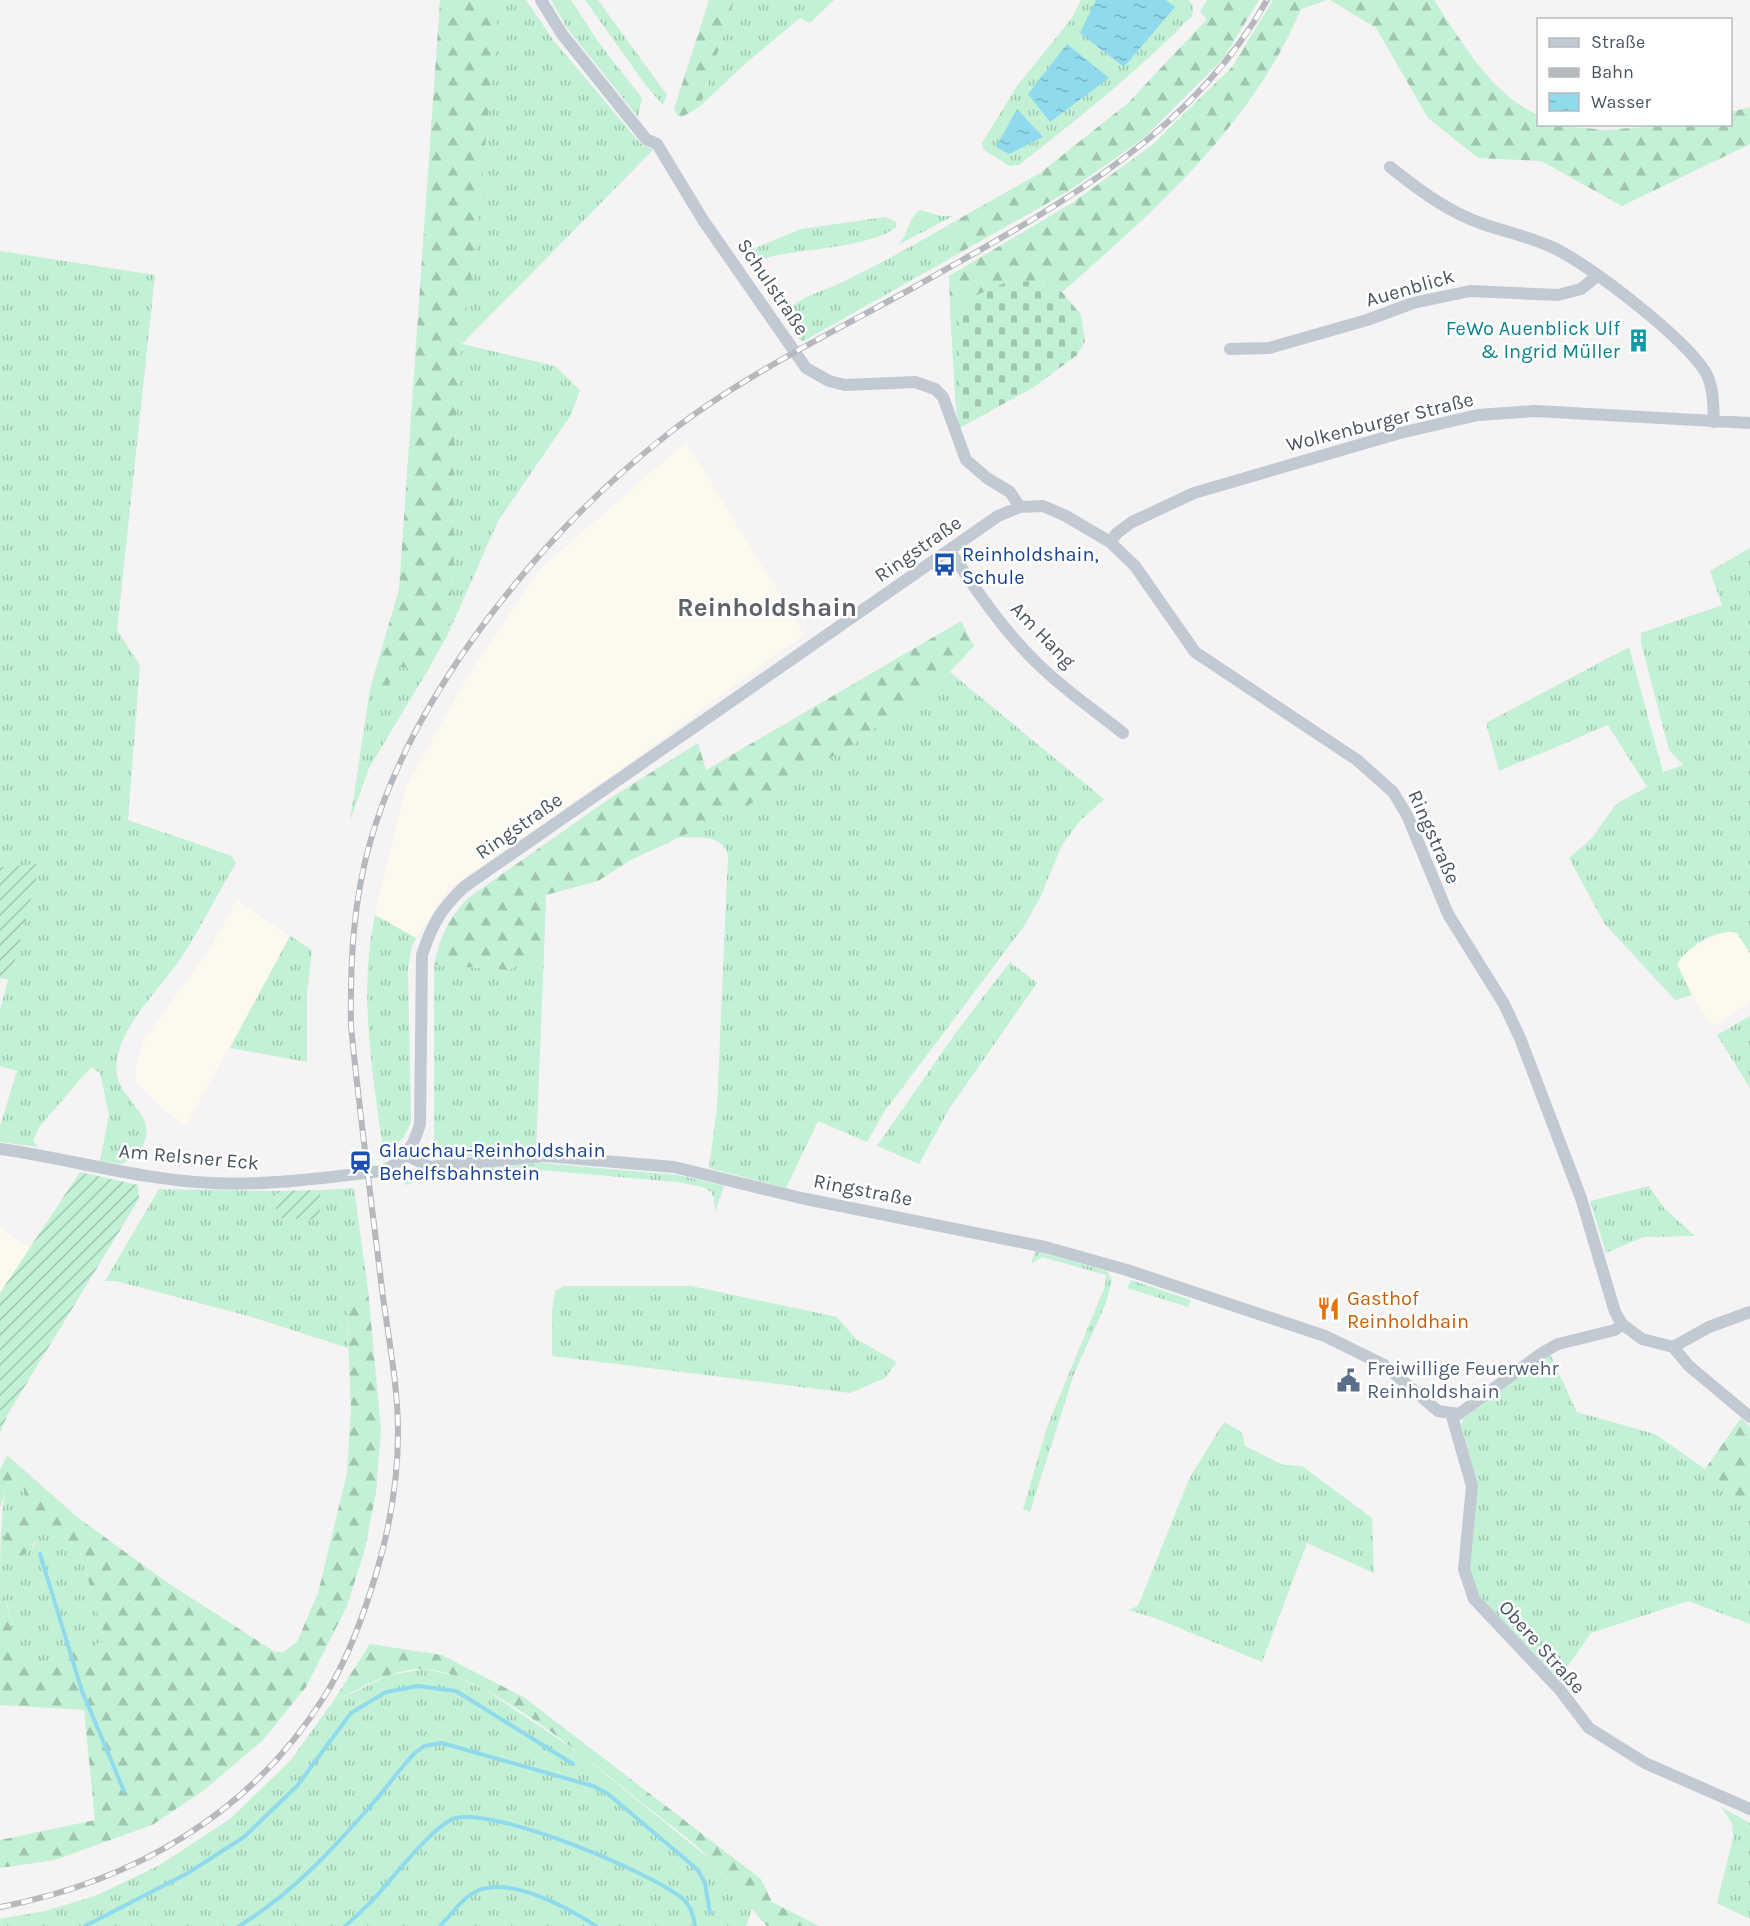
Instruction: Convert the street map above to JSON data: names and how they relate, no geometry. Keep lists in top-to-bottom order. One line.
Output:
{"streets":{"street":["Schulstraße","Auenblick","Wolkenburger Straße","Ringstraße","Am Hang","Am Relsner Eck","Obere Straße"]},"crossings":[["Schulstraße","Ringstraße"],["Wolkenburger Straße","Ringstraße"],["Ringstraße","Am Hang"],["Ringstraße","Am Relsner Eck"],["Ringstraße","Obere Straße"]],"districts":["Reinholdshain"],"places":{"building":["FeWo Auenblick Ulf & Ingrid Müller"],"bus stop":["Reinholdshain, Schule"],"station":["Glauchau-Reinholdshain Behelfsbahnstein"],"restaurant":["Gasthof Reinholdhain"],"public building":["Freiwillige Feuerwehr Reinholdshain"]},"legend":["Straße","Bahn","Wasser"]}
